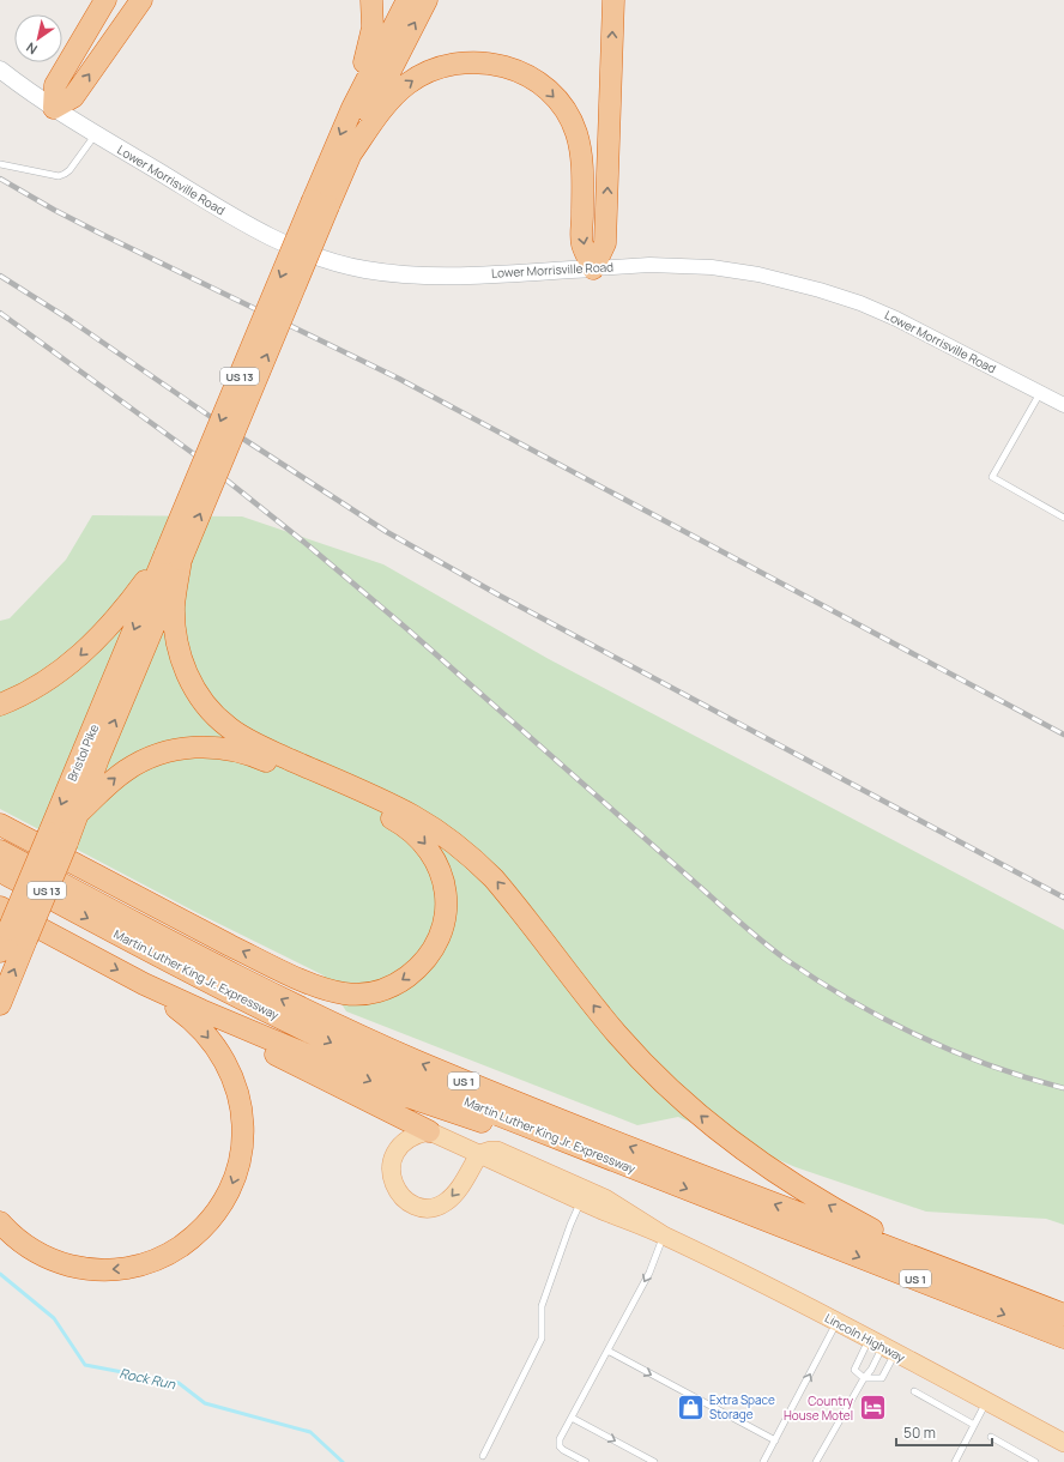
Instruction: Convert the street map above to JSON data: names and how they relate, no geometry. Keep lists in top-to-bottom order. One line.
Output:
{"streets":{"highway":["US 13","Bristol Pike","Martin Luther King Jr. Expressway","US 1"],"main road":["Lower Morrisville Road","Lincoln Highway"]},"crossings":[["US 13","Bristol Pike"]],"water":["Rock Run"],"places":{"shop":["Extra Space Storage"],"hotel":["Country House Motel"]},"scale_bar":"50 m","north":"bottom left"}
